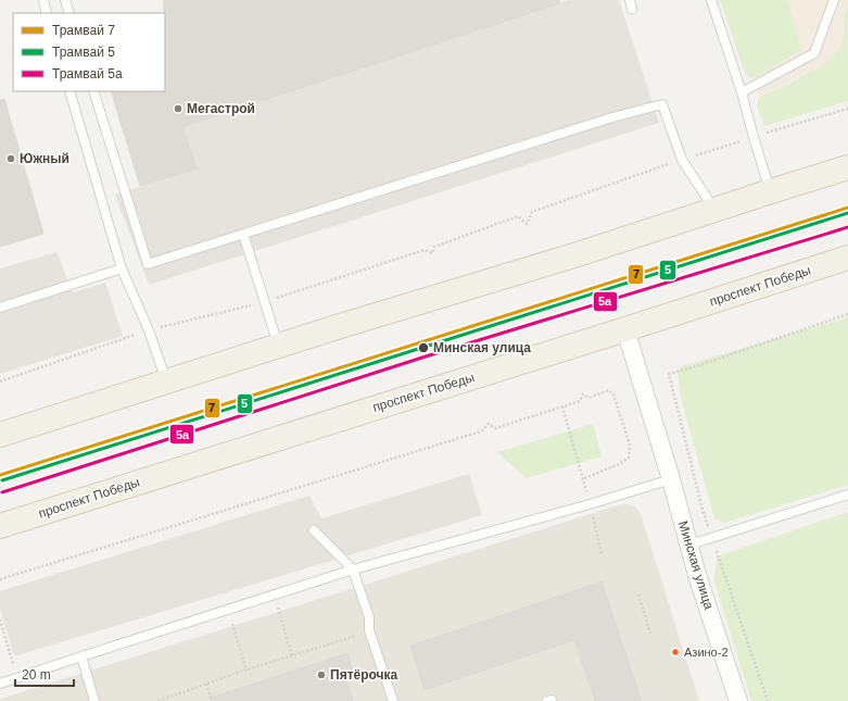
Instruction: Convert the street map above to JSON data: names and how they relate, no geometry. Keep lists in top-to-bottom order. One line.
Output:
{"streets":{"main road":["проспект Победы"],"street":["Минская улица"]},"crossings":[["проспект Победы","Минская улица"]],"places":["Мегастрой","Южный","Минская улица","Азино-2","Пятёрочка"],"lines":["tram line 7","tram line 5","tram line 5а"],"legend":["Трамвай 7","Трамвай 5","Трамвай 5а"],"scale_bar":"20 m"}
